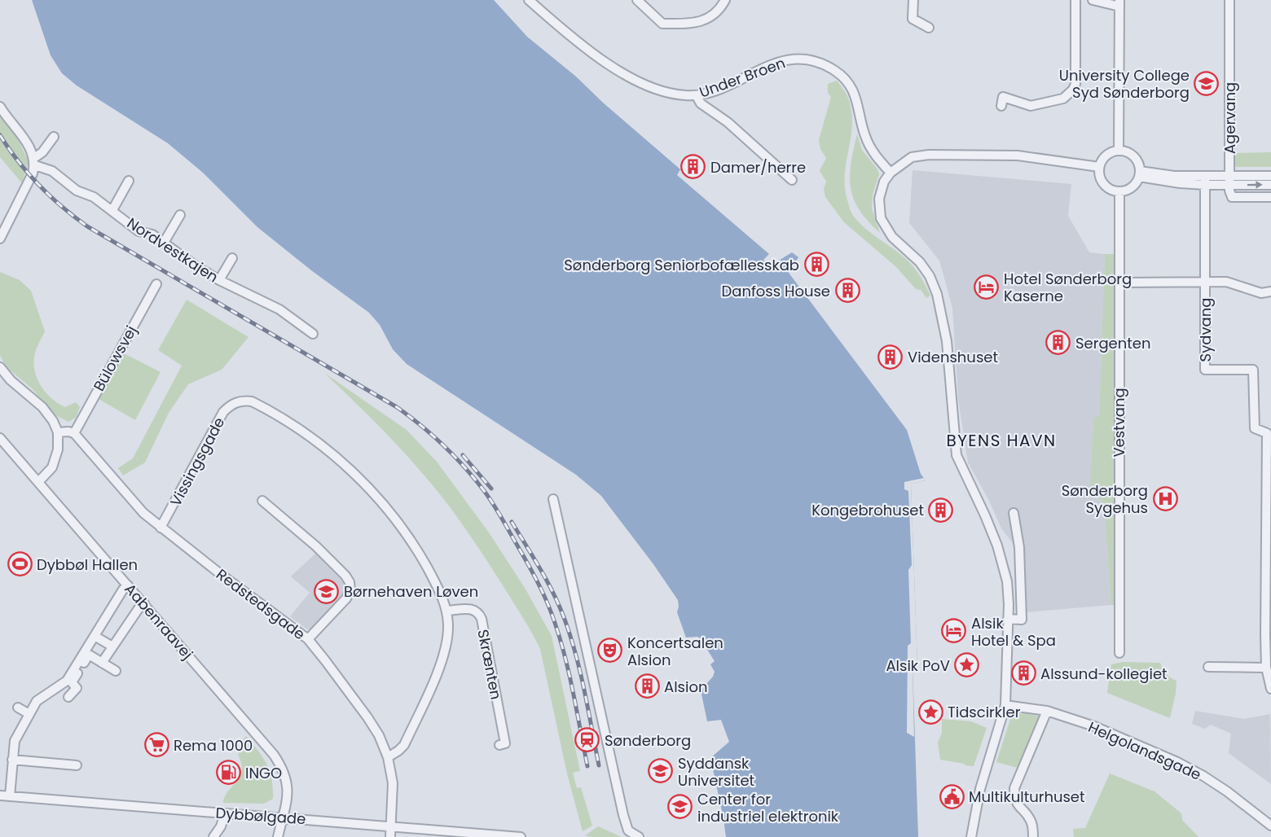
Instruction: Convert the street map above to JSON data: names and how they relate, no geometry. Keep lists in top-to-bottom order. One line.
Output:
{"streets":{"street":["Under Broen","Agervang","Nordvestkajen","Sydvang","Bülowsvej","Vestvang","Vissingsgade","Redstedsgade","Aabenraavej","Skrænten","Helgolandsgade","Dybbølgade"]},"crossings":[["Bülowsvej","Redstedsgade"],["Vissingsgade","Redstedsgade"],["Vissingsgade","Skrænten"],["Redstedsgade","Dybbølgade"],["Aabenraavej","Dybbølgade"]],"districts":["BYENS HAVN"],"places":{"school or university":["University College Syd Sønderborg","Børnehaven Løven","Syddansk Universitet","Center for industriel elektronik"],"building":["Damer/herre","Sønderborg Seniorbofællesskab","Danfoss House","Sergenten","Videnshuset","Kongebrohuset","Alssund-kollegiet","Alsion"],"hotel":["Hotel Sønderborg Kaserne","Alsik Hotel & Spa"],"hospital":["Sønderborg Sygehus"],"sports":["Dybbøl Hallen"],"theatre":["Koncertsalen Alsion"],"place":["Alsik PoV","Tidscirkler"],"station":["Sønderborg"],"supermarket":["Rema 1000"],"fuel station":["INGO"],"public building":["Multikulturhuset"]}}
